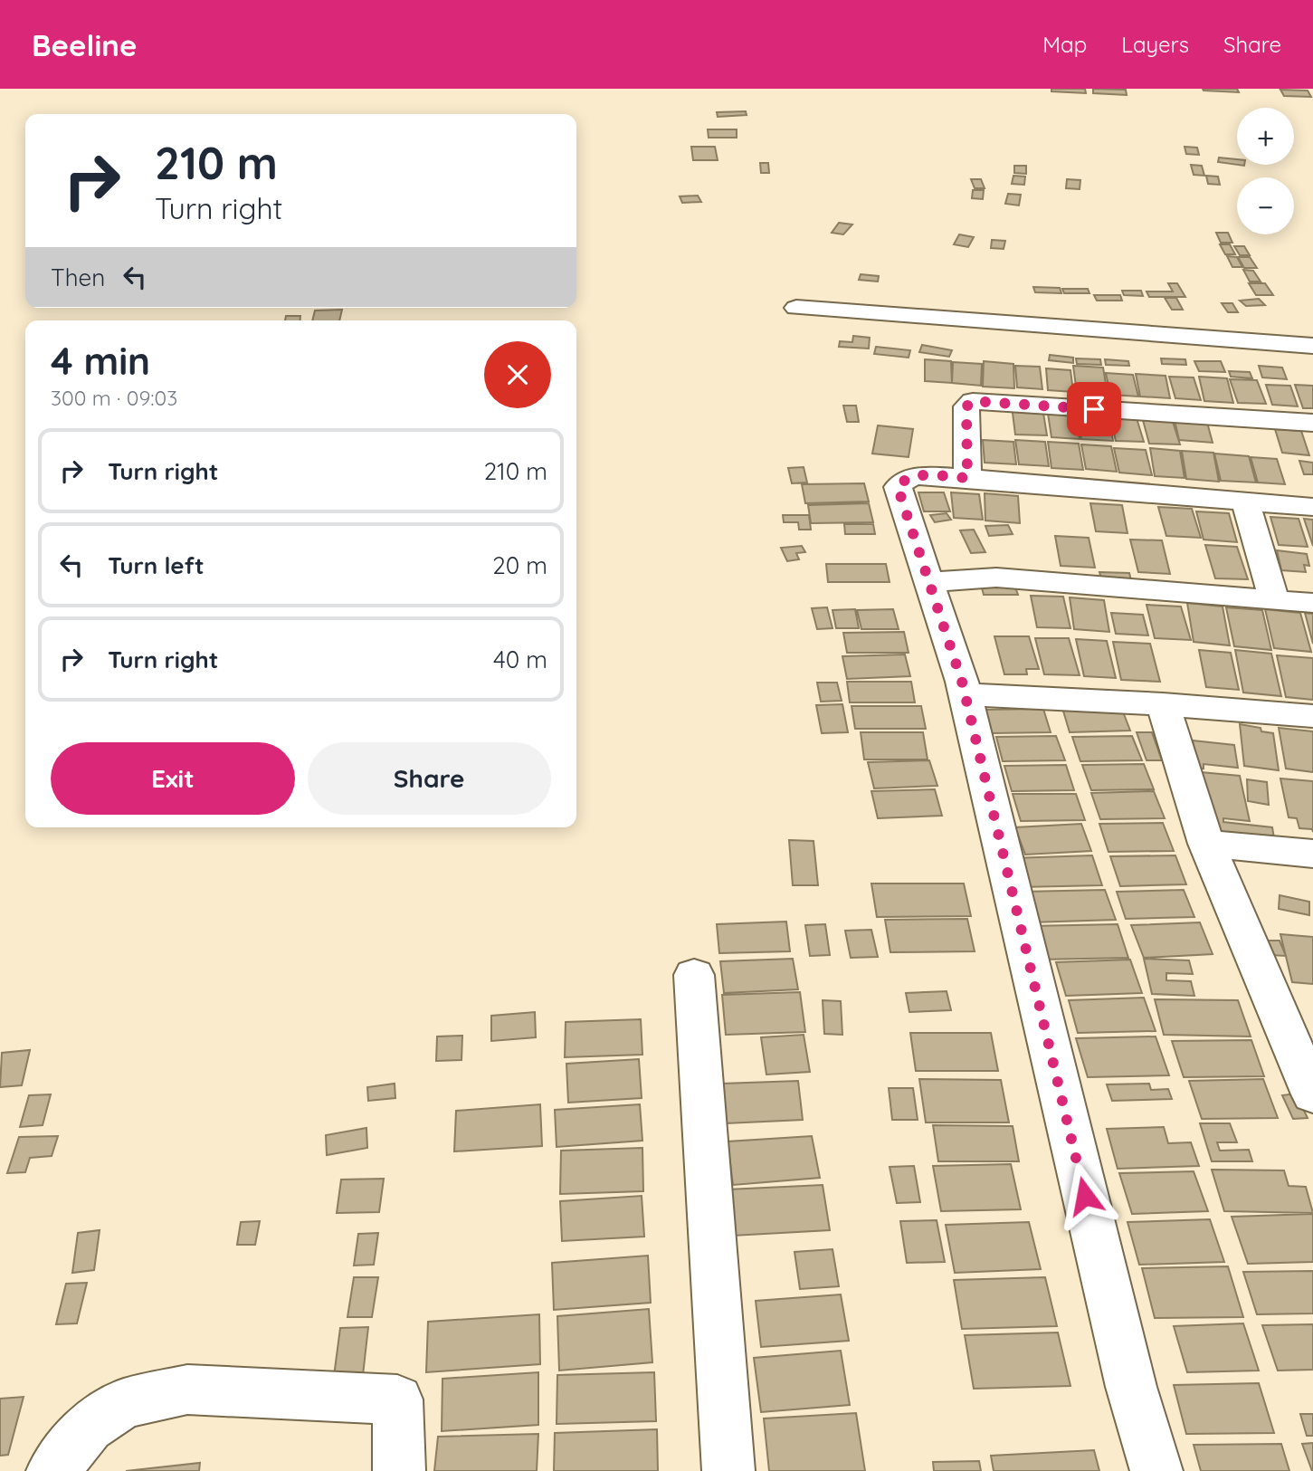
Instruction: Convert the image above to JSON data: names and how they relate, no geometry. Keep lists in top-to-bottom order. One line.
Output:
{"page":{"header":"Beeline","nav":["Map","Layers","Share"],"map_buttons":["+","−"],"turn":["210 m","Turn right"],"then":"Then","heading":["4 min","300 m · 09:03"],"list":[{"name":"Turn right","value":"210 m"},{"name":"Turn left","value":"20 m"},{"name":"Turn right","value":"40 m"}],"buttons":["Exit","Share"]}}
